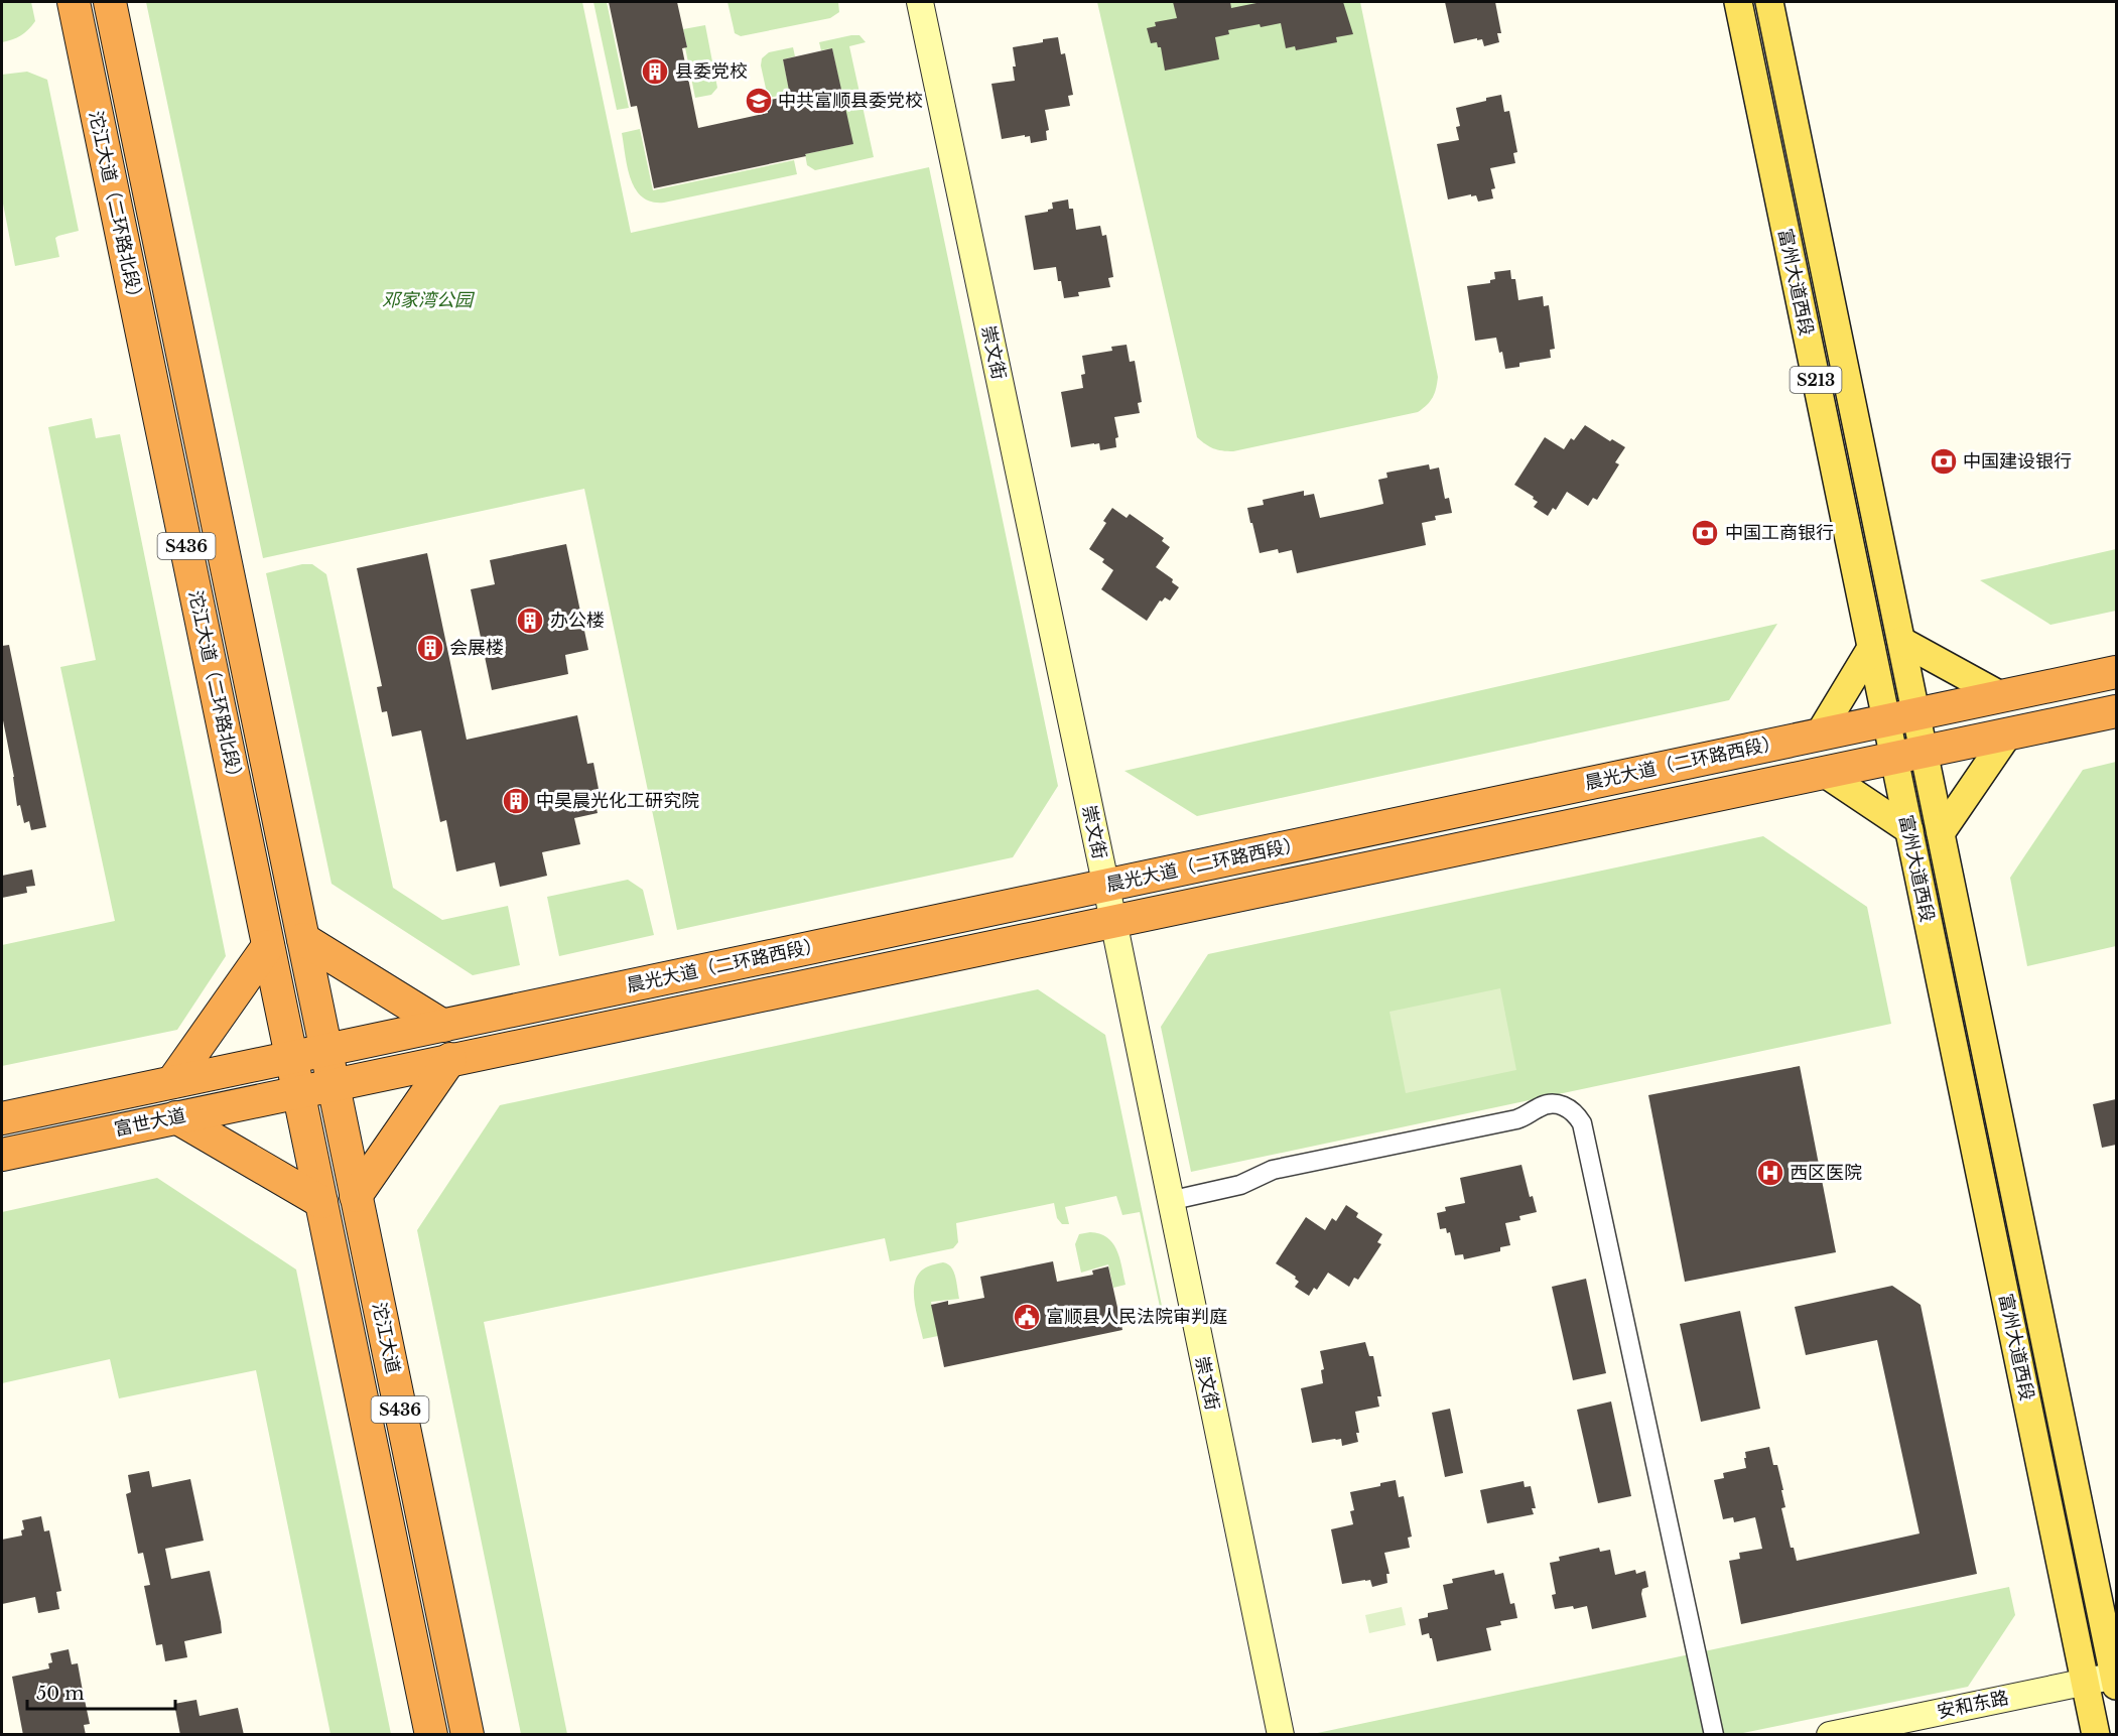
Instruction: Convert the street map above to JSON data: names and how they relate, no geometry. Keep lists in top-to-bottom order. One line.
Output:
{"streets":{"highway":["沱江大道（二环路北段）","S436","晨光大道（二环路西段）","富世大道","沱江大道"],"main road":["富州大道西段","S213"],"street":["崇文街","安和东路"]},"crossings":[["沱江大道（二环路北段）","晨光大道（二环路西段）"],["沱江大道（二环路北段）","富世大道"],["沱江大道（二环路北段）","沱江大道"],["富州大道西段","晨光大道（二环路西段）"],["富州大道西段","安和东路"],["崇文街","晨光大道（二环路西段）"],["晨光大道（二环路西段）","富世大道"],["晨光大道（二环路西段）","沱江大道"],["富世大道","沱江大道"]],"parks":["邓家湾公园"],"places":{"building":["县委党校","办公楼","会展楼","中昊晨光化工研究院"],"school or university":["中共富顺县委党校"],"bank":["中国建设银行","中国工商银行"],"hospital":["西区医院"],"public building":["富顺县人民法院审判庭"]},"scale_bar":"50 m"}
